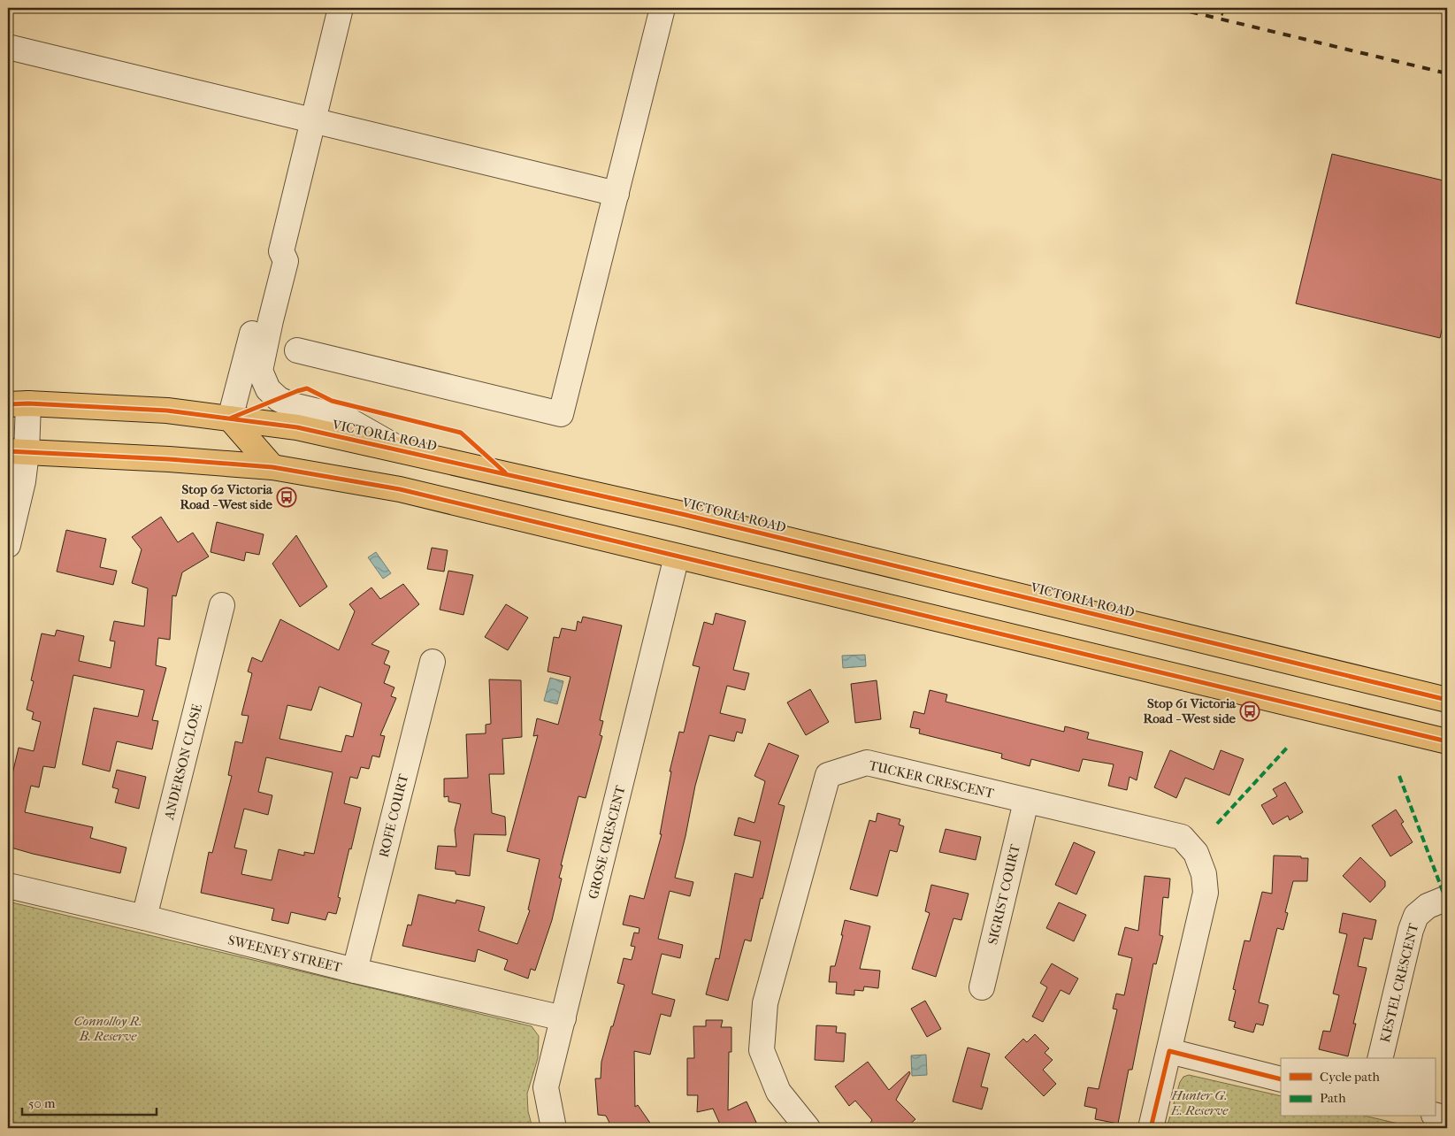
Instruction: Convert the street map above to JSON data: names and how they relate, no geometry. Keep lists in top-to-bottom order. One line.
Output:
{"streets":{"highway":["VICTORIA ROAD"],"street":["ANDERSON CLOSE","TUCKER CRESCENT","ROFE COURT","GROSE CRESCENT","SIGRIST COURT","SWEENEY STREET","KESTEL CRESCENT"]},"crossings":[["ANDERSON CLOSE","SWEENEY STREET"],["TUCKER CRESCENT","SIGRIST COURT"],["ROFE COURT","SWEENEY STREET"],["GROSE CRESCENT","SWEENEY STREET"]],"parks":["Connolloy R. B. Reserve","Hunter G. E. Reserve"],"places":{"bus stop":["Stop 62 Victoria Road - West side","Stop 61 Victoria Road - West side"]},"legend":["Cycle path","Path"],"scale_bar":"50 m"}
